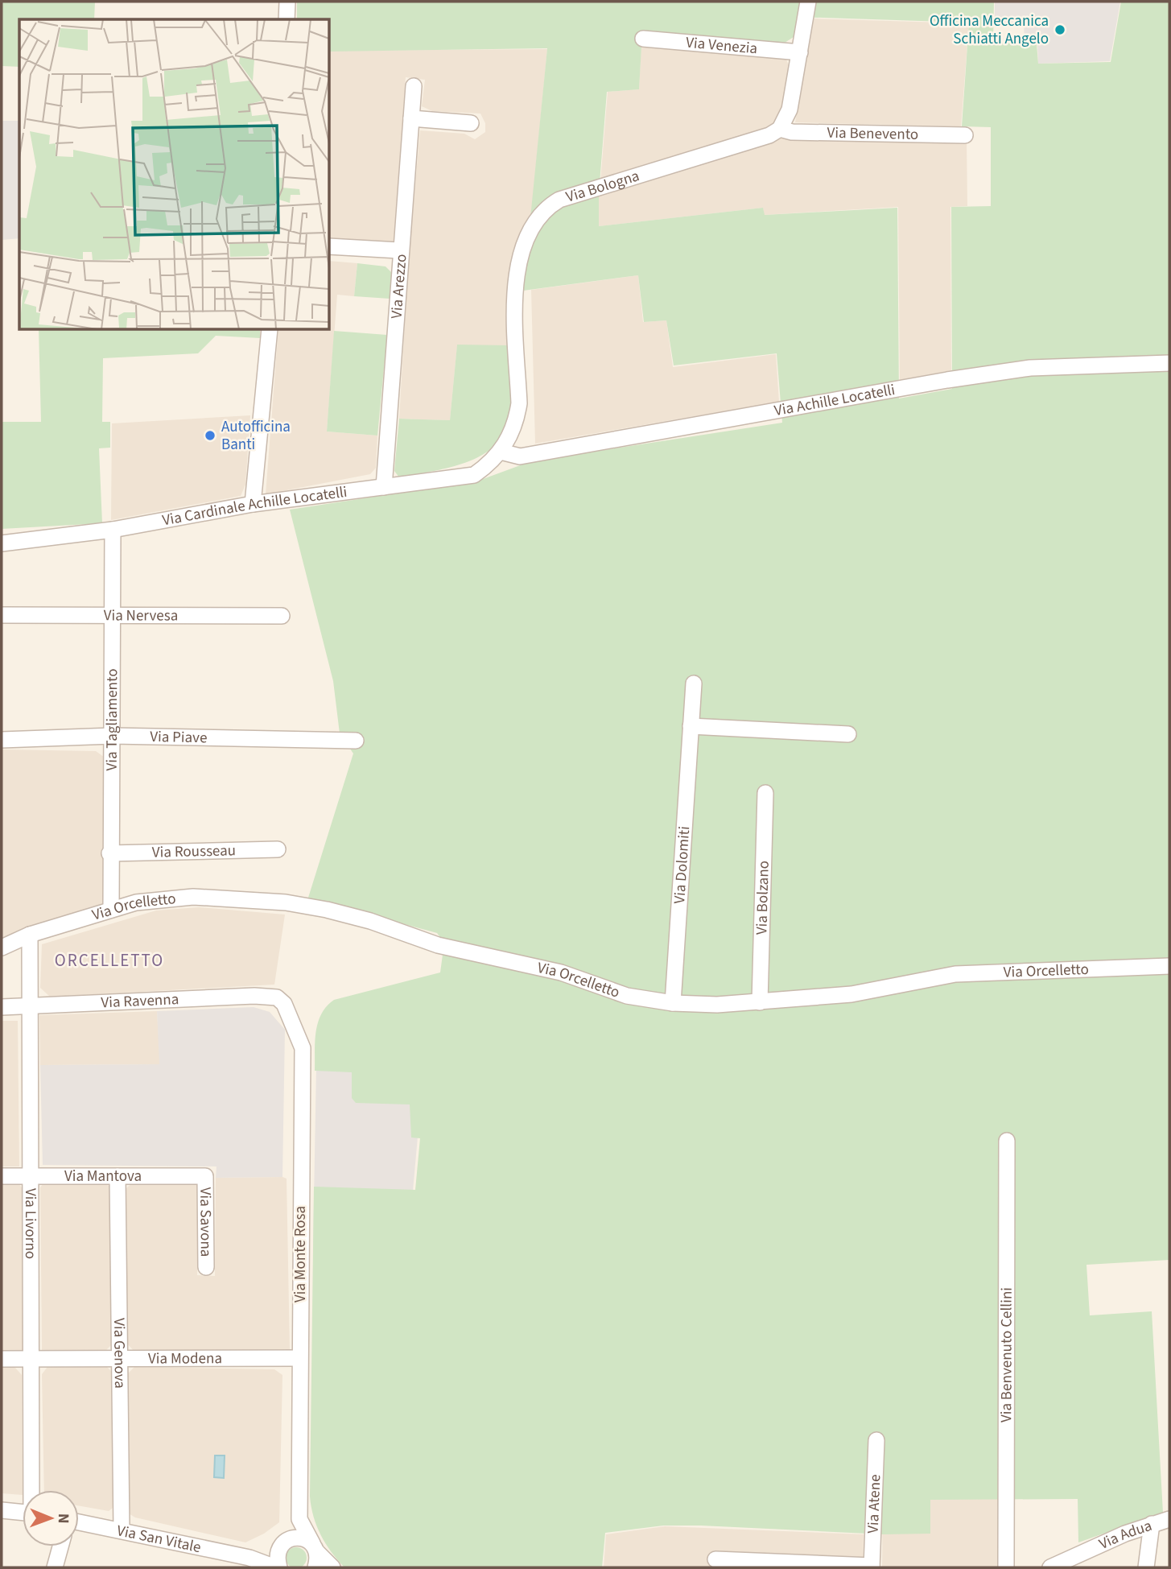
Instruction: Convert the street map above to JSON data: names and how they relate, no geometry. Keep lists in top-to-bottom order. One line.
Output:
{"streets":{"street":["Via Venezia","Via Benevento","Via Bologna","Via Arezzo","Via Achille Locatelli","Via Cardinale Achille Locatelli","Via Nervesa","Via Tagliamento","Via Piave","Via Rousseau","Via Dolomiti","Via Bolzano","Via Orcelletto","Via Ravenna","Via Mantova","Via Savona","Via Livorno","Via Monte Rosa","Via Genova","Via Benvenuto Cellini","Via Modena","Via Atene","Via Adua","Via San Vitale"]},"crossings":[["Via Benevento","Via Bologna"],["Via Bologna","Via Achille Locatelli"],["Via Bologna","Via Cardinale Achille Locatelli"],["Via Arezzo","Via Cardinale Achille Locatelli"],["Via Achille Locatelli","Via Cardinale Achille Locatelli"],["Via Cardinale Achille Locatelli","Via Tagliamento"],["Via Nervesa","Via Tagliamento"],["Via Tagliamento","Via Piave"],["Via Tagliamento","Via Rousseau"],["Via Tagliamento","Via Orcelletto"],["Via Dolomiti","Via Orcelletto"],["Via Bolzano","Via Orcelletto"],["Via Orcelletto","Via Livorno"],["Via Ravenna","Via Livorno"],["Via Ravenna","Via Monte Rosa"],["Via Mantova","Via Savona"],["Via Mantova","Via Livorno"],["Via Mantova","Via Genova"],["Via Livorno","Via Modena"],["Via Monte Rosa","Via Modena"],["Via Genova","Via Modena"],["Via Genova","Via San Vitale"]],"districts":["ORCELLETTO"],"places":["Officina Meccanica Schiatti Angelo","Autofficina Banti"],"north":"right"}
